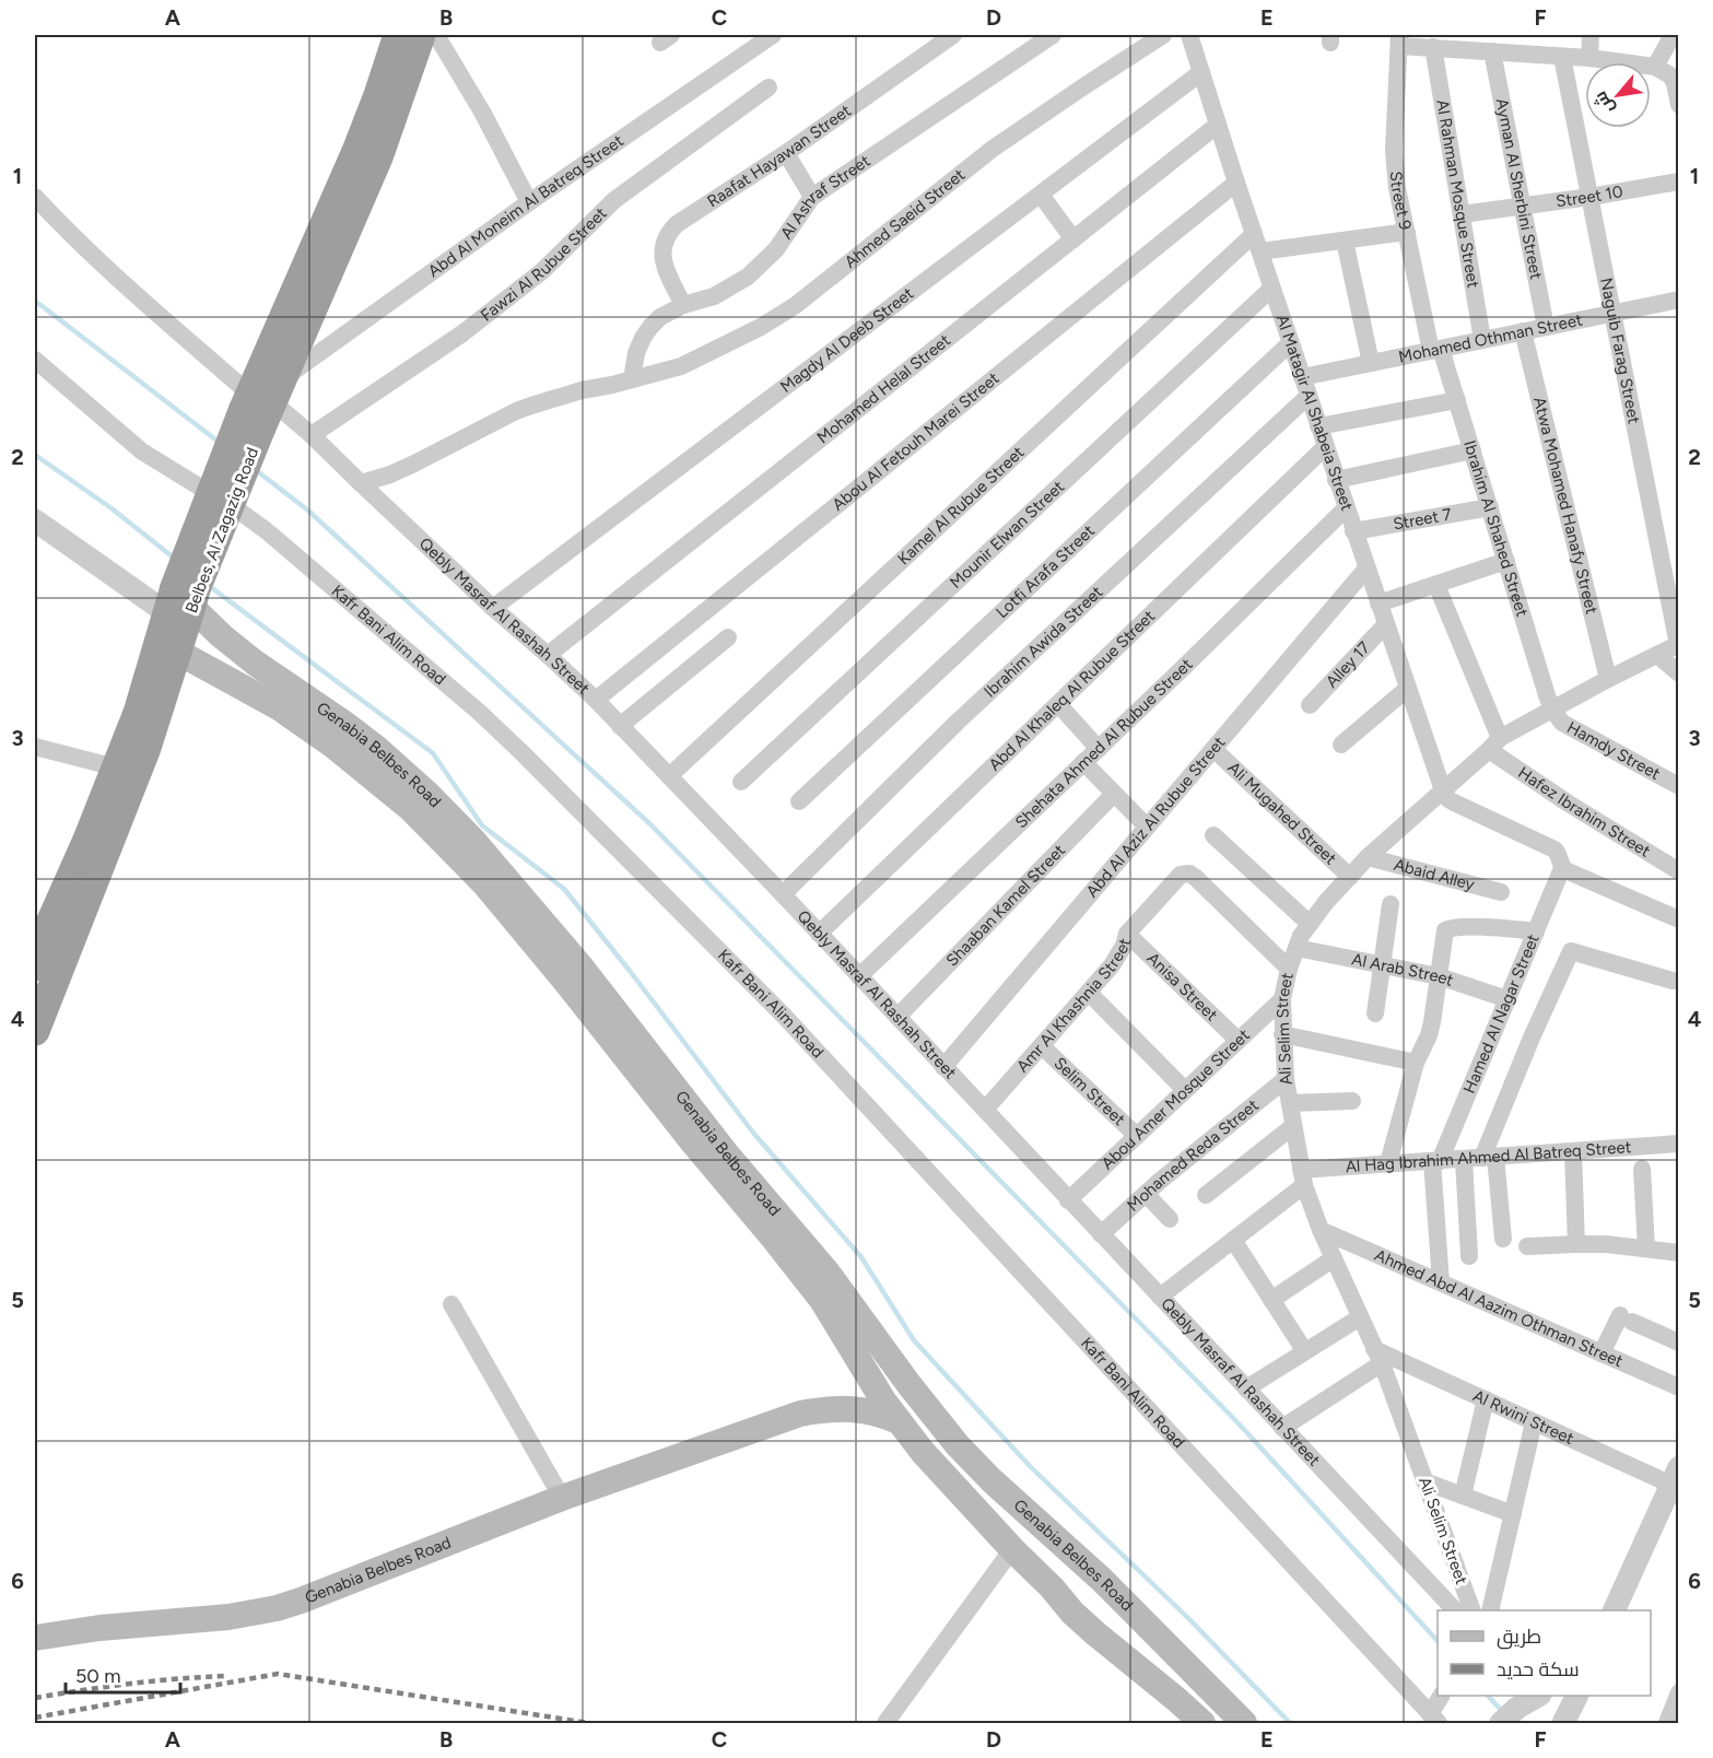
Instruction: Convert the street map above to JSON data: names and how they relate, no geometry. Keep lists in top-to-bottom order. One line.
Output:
{"streets":{"highway":["Belbes, Al Zagazig Road"],"main road":["Genabia Belbes Road"],"street":["Raafat Hayawan Street","Ayman Al Sherbini Street","Al Rahman Mosque Street","Street 10","Al Ashraf Street","Street 9","Abd Al Moneim Al Batreq Street","Ahmed Saeid Street","Fawzi Al Rubue Street","Mohamed Othman Street","Magdy Al Deeb Street","Naguib Farag Street","Mohamed Helal Street","Al Matagir Al Shabeia Street","Abou Al Fetouh Marei Street","Kamel Al Rubue Street","Atwa Mohamed Hanafy Street","Street 7","Ibrahim Al Shahed Street","Mounir Elwan Street","Lotfi Arafa Street","Qebly Masraf Al Rashah Street","Kafr Bani Alim Road","Ibrahim Awida Street","Alley 17","Abd Al Khaleq Al Rubue Street","Shehata Ahmed Al Rubue Street","Hamdy Street","Hafez Ibrahim Street","Ali Mugahed Street","Abd Al Aziz Al Rubue Street","Abaid Alley","Shaaban Kamel Street","Al Arab Street","Anisa Street","Amr Al Khashnia Street","Hamed Al Nagar Street","Ali Selim Street","Selim Street","Abou Amer Mosque Street","Mohamed Reda Street","Al Hag Ibrahim Ahmed Al Batreq Street","Ahmed Abd Al Aazim Othman Street","Al Rwini Street"]},"crossings":[["Raafat Hayawan Street","Al Ashraf Street"],["Ayman Al Sherbini Street","Street 10"],["Ayman Al Sherbini Street","Mohamed Othman Street"],["Al Rahman Mosque Street","Street 10"],["Al Rahman Mosque Street","Mohamed Othman Street"],["Street 10","Naguib Farag Street"],["Al Ashraf Street","Ahmed Saeid Street"],["Street 9","Mohamed Othman Street"],["Street 9","Ibrahim Al Shahed Street"],["Abd Al Moneim Al Batreq Street","Belbes, Al Zagazig Road"],["Abd Al Moneim Al Batreq Street","Qebly Masraf Al Rashah Street"],["Ahmed Saeid Street","Qebly Masraf Al Rashah Street"],["Fawzi Al Rubue Street","Qebly Masraf Al Rashah Street"],["Mohamed Othman Street","Naguib Farag Street"],["Mohamed Othman Street","Al Matagir Al Shabeia Street"],["Mohamed Othman Street","Atwa Mohamed Hanafy Street"],["Mohamed Othman Street","Ibrahim Al Shahed Street"],["Magdy Al Deeb Street","Al Matagir Al Shabeia Street"],["Magdy Al Deeb Street","Qebly Masraf Al Rashah Street"],["Naguib Farag Street","Ali Selim Street"],["Mohamed Helal Street","Al Matagir Al Shabeia Street"],["Mohamed Helal Street","Qebly Masraf Al Rashah Street"],["Al Matagir Al Shabeia Street","Abou Al Fetouh Marei Street"],["Al Matagir Al Shabeia Street","Kamel Al Rubue Street"],["Al Matagir Al Shabeia Street","Street 7"],["Al Matagir Al Shabeia Street","Mounir Elwan Street"],["Al Matagir Al Shabeia Street","Lotfi Arafa Street"],["Al Matagir Al Shabeia Street","Ibrahim Awida Street"],["Al Matagir Al Shabeia Street","Alley 17"],["Al Matagir Al Shabeia Street","Abd Al Khaleq Al Rubue Street"],["Al Matagir Al Shabeia Street","Shehata Ahmed Al Rubue Street"],["Al Matagir Al Shabeia Street","Abd Al Aziz Al Rubue Street"],["Al Matagir Al Shabeia Street","Ali Selim Street"],["Abou Al Fetouh Marei Street","Qebly Masraf Al Rashah Street"],["Kamel Al Rubue Street","Qebly Masraf Al Rashah Street"],["Atwa Mohamed Hanafy Street","Ali Selim Street"],["Street 7","Ibrahim Al Shahed Street"],["Ibrahim Al Shahed Street","Hamdy Street"],["Ibrahim Al Shahed Street","Ali Selim Street"],["Belbes, Al Zagazig Road","Qebly Masraf Al Rashah Street"],["Belbes, Al Zagazig Road","Genabia Belbes Road"],["Qebly Masraf Al Rashah Street","Ibrahim Awida Street"],["Qebly Masraf Al Rashah Street","Abd Al Khaleq Al Rubue Street"],["Qebly Masraf Al Rashah Street","Shehata Ahmed Al Rubue Street"],["Qebly Masraf Al Rashah Street","Abd Al Aziz Al Rubue Street"],["Qebly Masraf Al Rashah Street","Shaaban Kamel Street"],["Qebly Masraf Al Rashah Street","Amr Al Khashnia Street"],["Qebly Masraf Al Rashah Street","Abou Amer Mosque Street"],["Qebly Masraf Al Rashah Street","Mohamed Reda Street"],["Hamdy Street","Ali Selim Street"],["Hafez Ibrahim Street","Ali Selim Street"],["Ali Mugahed Street","Abd Al Aziz Al Rubue Street"],["Ali Mugahed Street","Ali Selim Street"],["Abaid Alley","Ali Selim Street"],["Al Arab Street","Hamed Al Nagar Street"],["Al Arab Street","Ali Selim Street"],["Anisa Street","Amr Al Khashnia Street"],["Anisa Street","Abou Amer Mosque Street"],["Amr Al Khashnia Street","Ali Selim Street"],["Amr Al Khashnia Street","Selim Street"],["Hamed Al Nagar Street","Al Hag Ibrahim Ahmed Al Batreq Street"],["Ali Selim Street","Abou Amer Mosque Street"],["Ali Selim Street","Mohamed Reda Street"],["Ali Selim Street","Al Hag Ibrahim Ahmed Al Batreq Street"],["Ali Selim Street","Ahmed Abd Al Aazim Othman Street"],["Ali Selim Street","Al Rwini Street"],["Selim Street","Abou Amer Mosque Street"]],"legend":["طريق","سكة حديد"],"scale_bar":"50 m","north":"bottom left","grid":{"columns":["A","B","C","D","E","F"],"rows":["1","2","3","4","5","6"]}}
